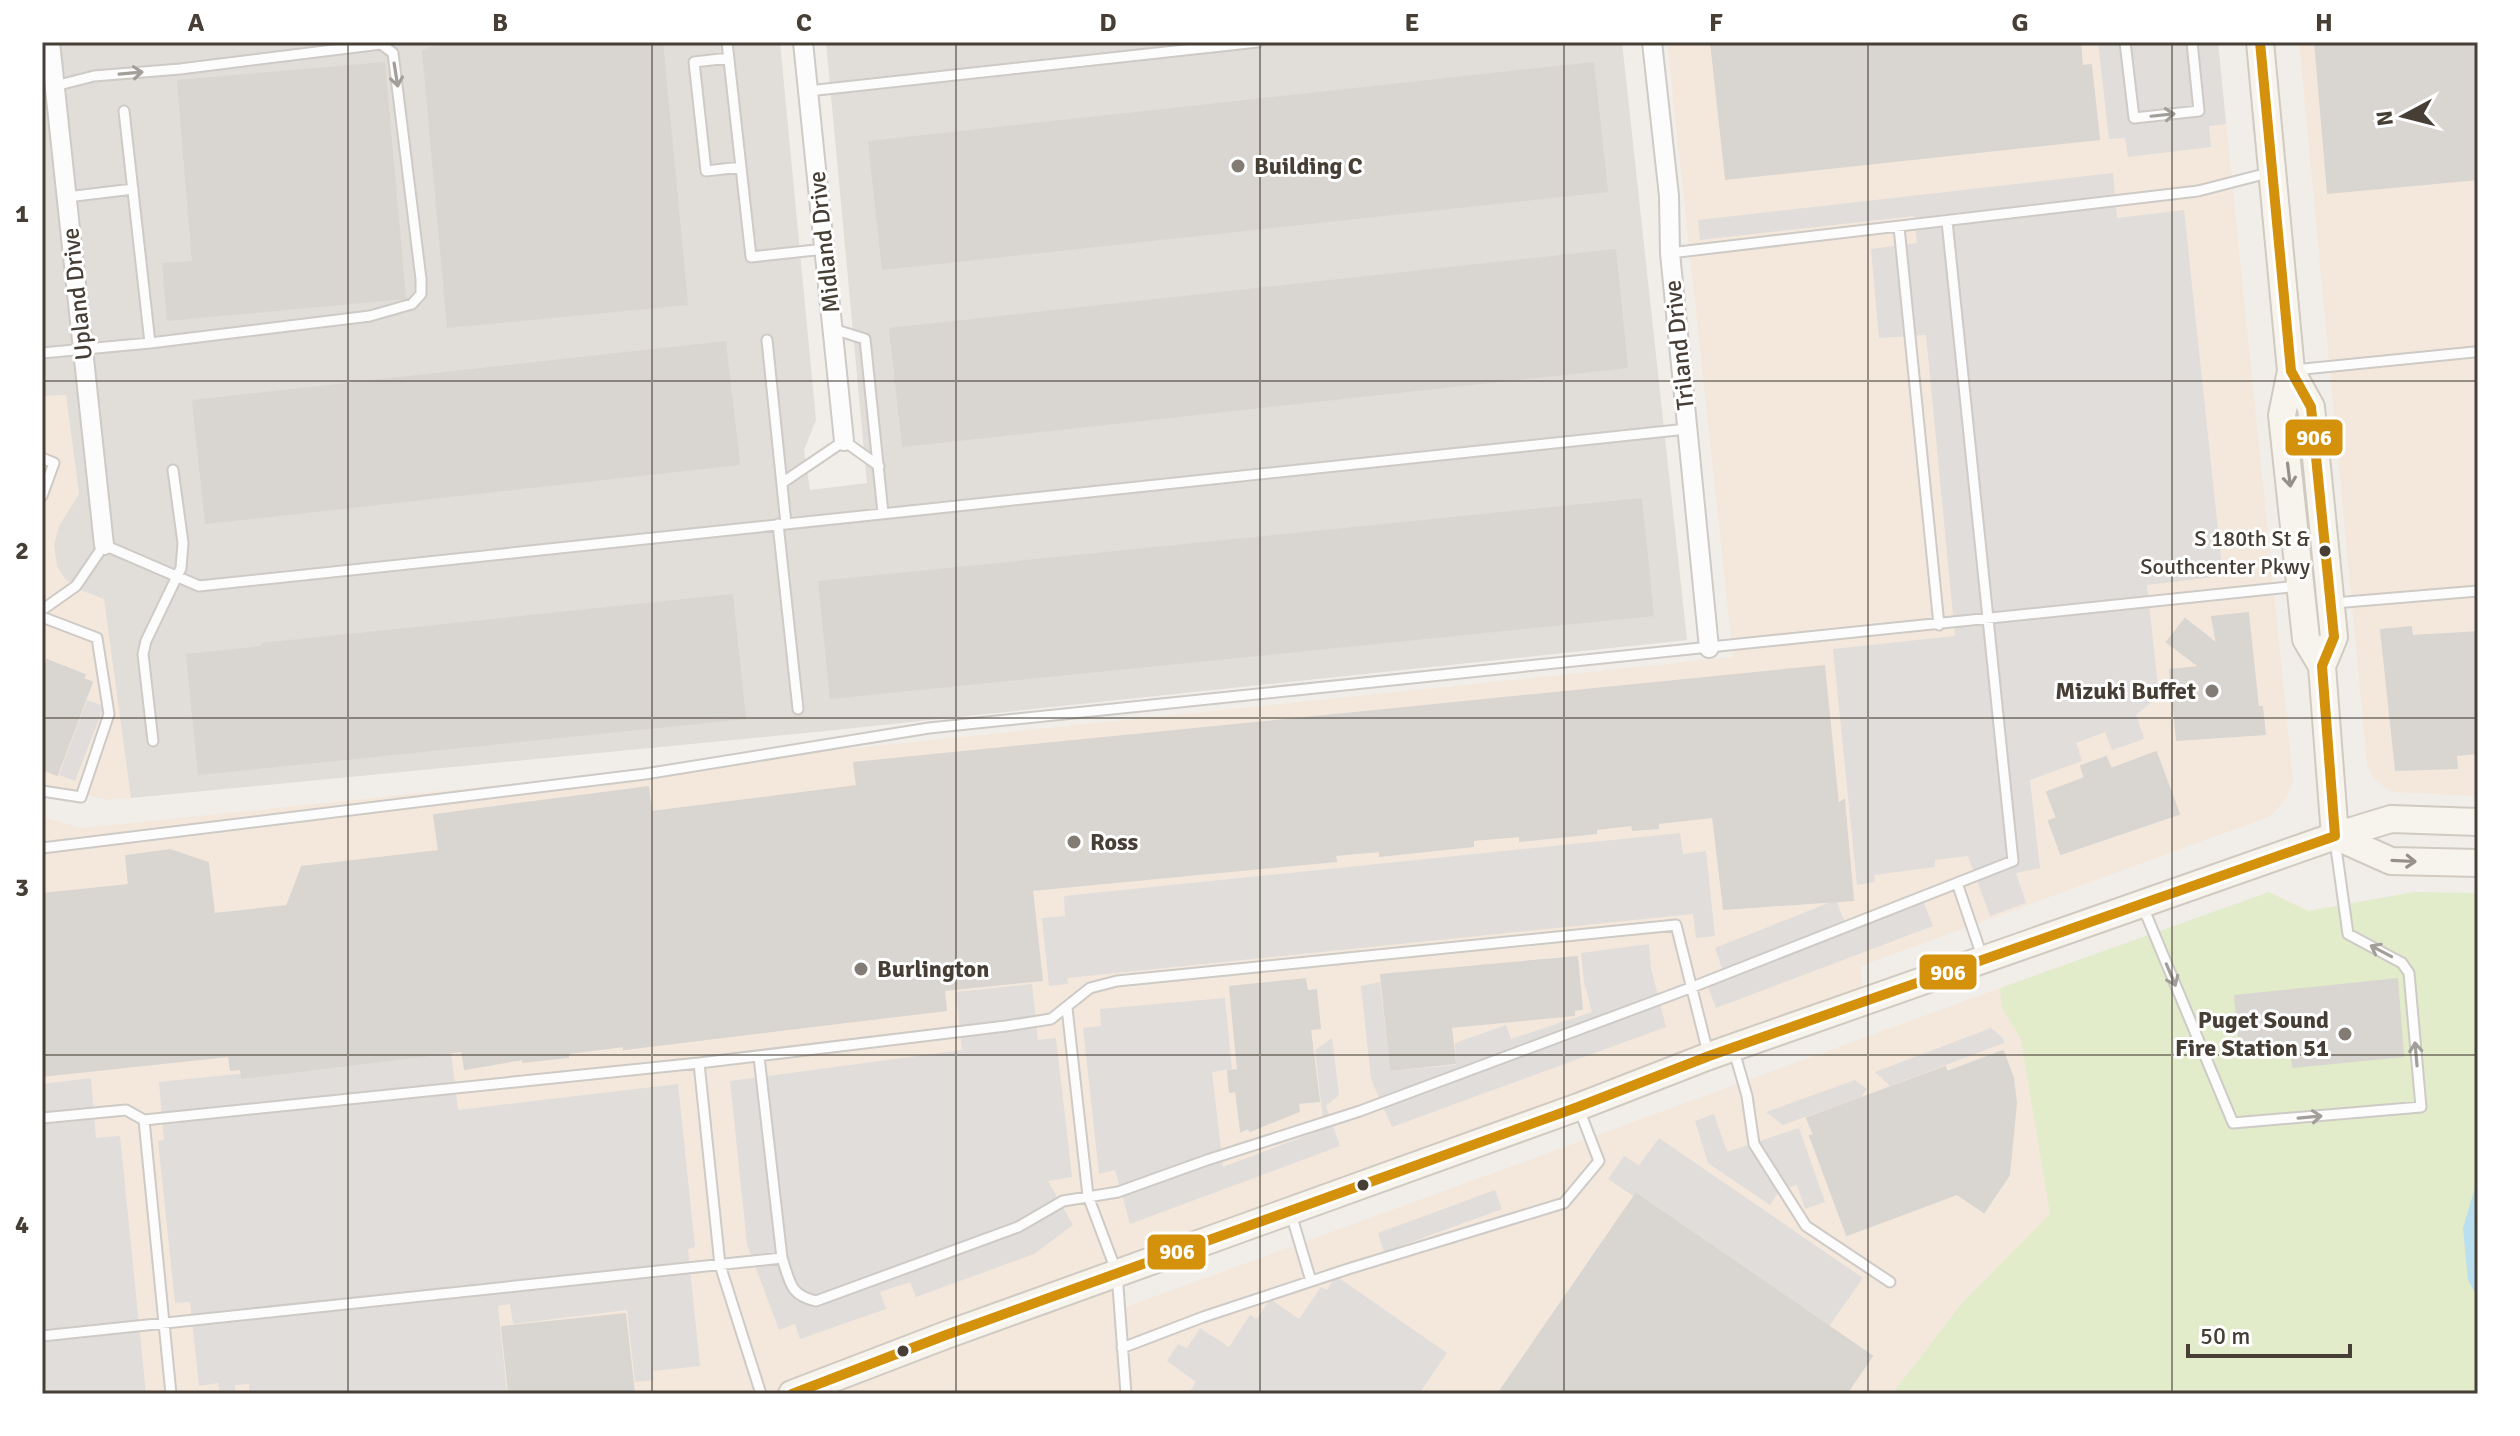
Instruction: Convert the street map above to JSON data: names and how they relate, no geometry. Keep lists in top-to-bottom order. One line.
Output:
{"streets":{"street":["Midland Drive","Upland Drive","Triland Drive"]},"places":["Building C","S 180th St & Southcenter Pkwy","Mizuki Buffet","Ross","Burlington","Puget Sound Fire Station 51"],"lines":["transit line 906"],"scale_bar":"50 m","north":"left","grid":{"columns":["A","B","C","D","E","F","G","H"],"rows":["1","2","3","4"]}}
